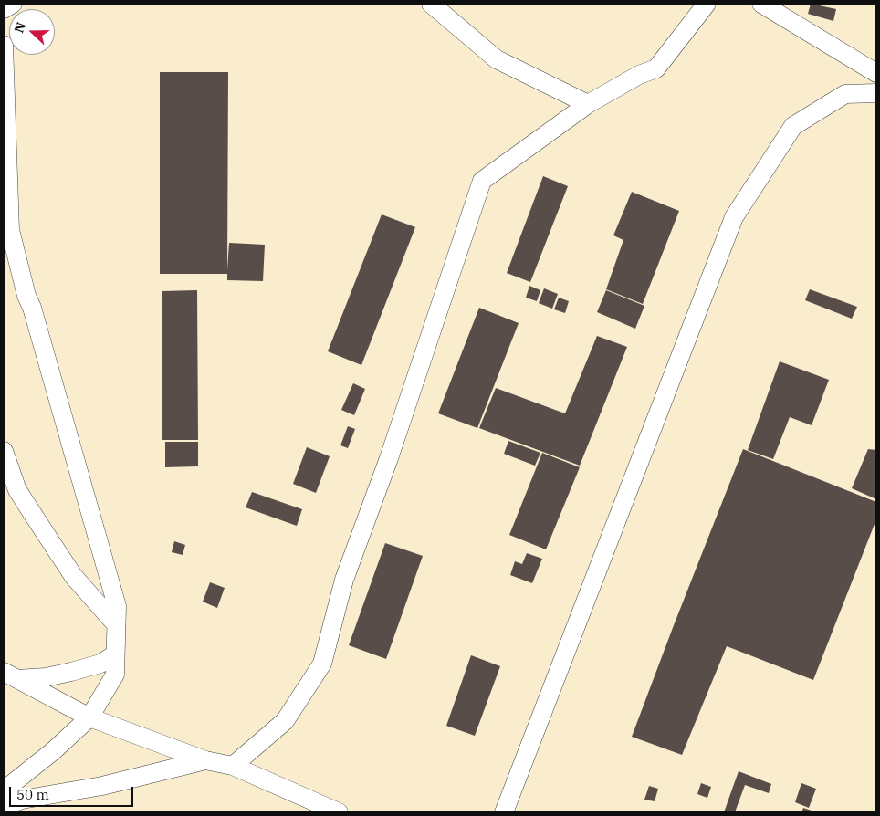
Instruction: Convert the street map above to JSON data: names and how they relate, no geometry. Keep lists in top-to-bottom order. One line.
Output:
{"scale_bar":"50 m","north":"left"}
